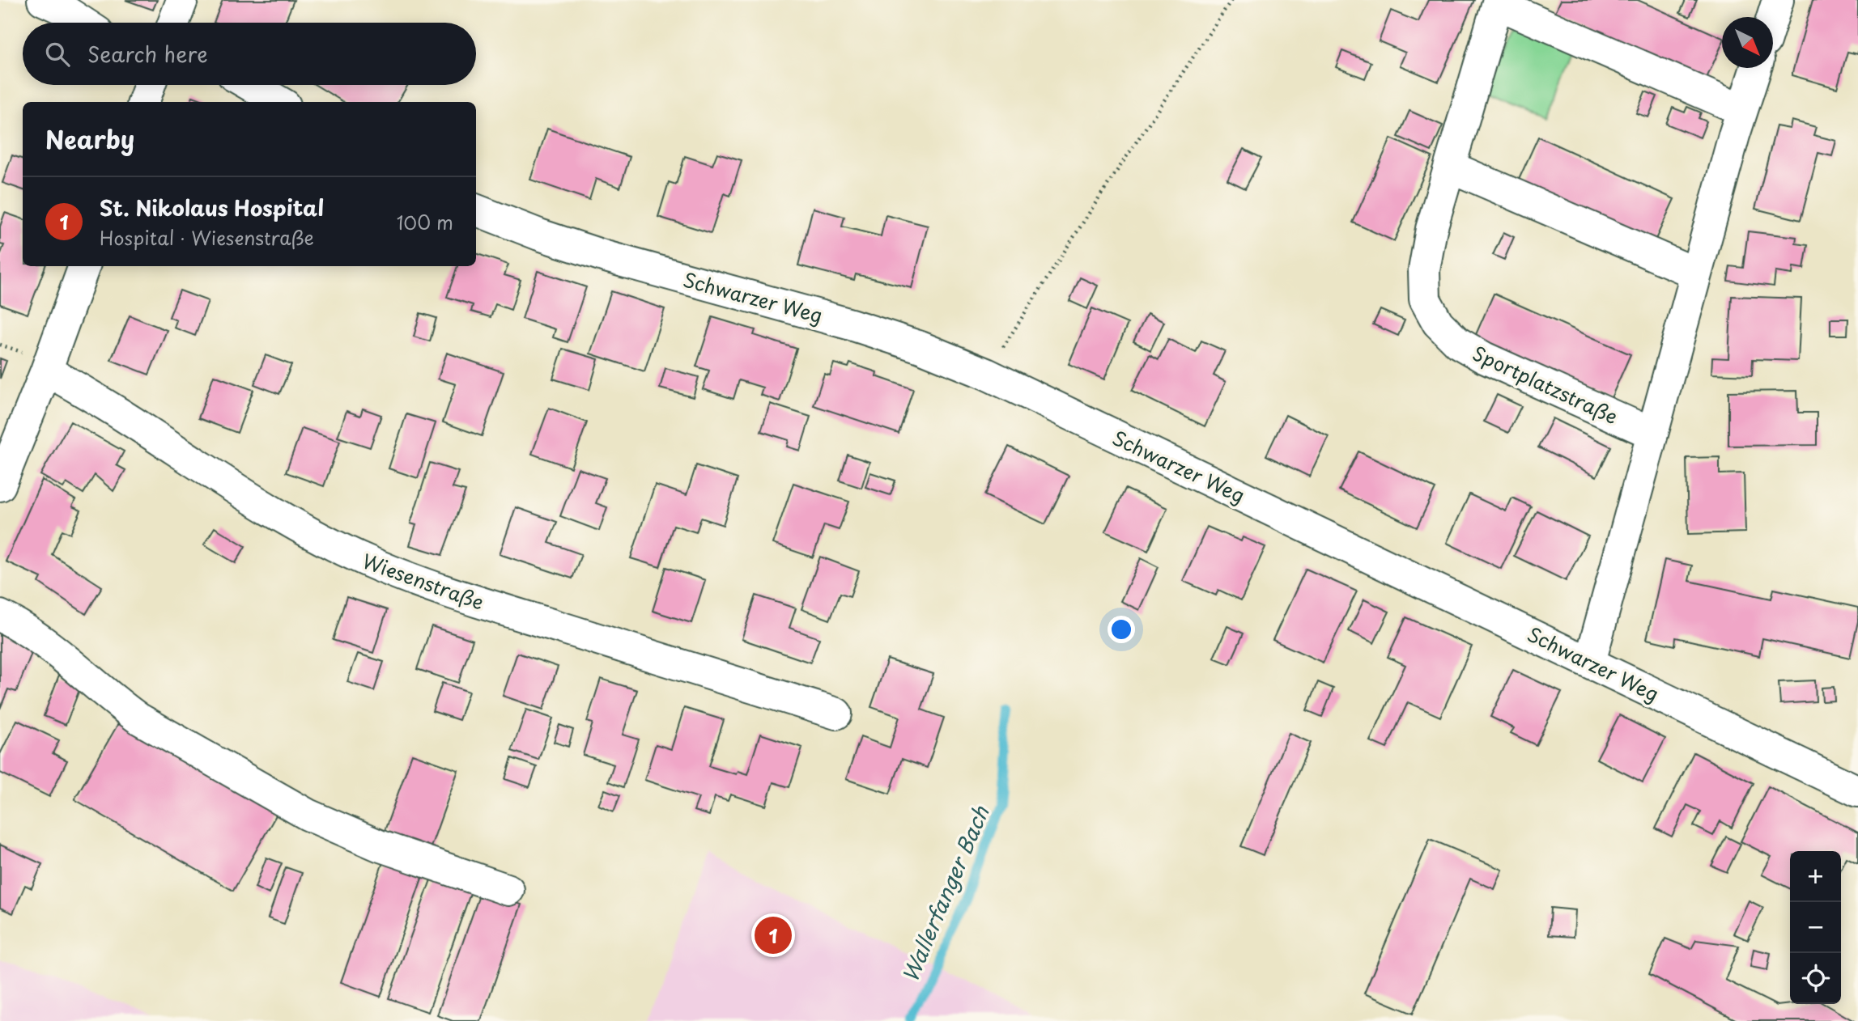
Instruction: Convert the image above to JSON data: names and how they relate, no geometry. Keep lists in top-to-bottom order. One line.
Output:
{"streets":{"street":["Schwarzer Weg","Sportplatzstraße","Wiesenstraße"]},"water":["Wallerfanger Bach"],"north":"bottom right","page":{"search":"Search here","heading":"Nearby","list":[{"mark":"1","name":"St. Nikolaus Hospital","note":"Hospital · Wiesenstraße","value":"100 m"}],"map_buttons":["+","−"],"pins":"1"}}
